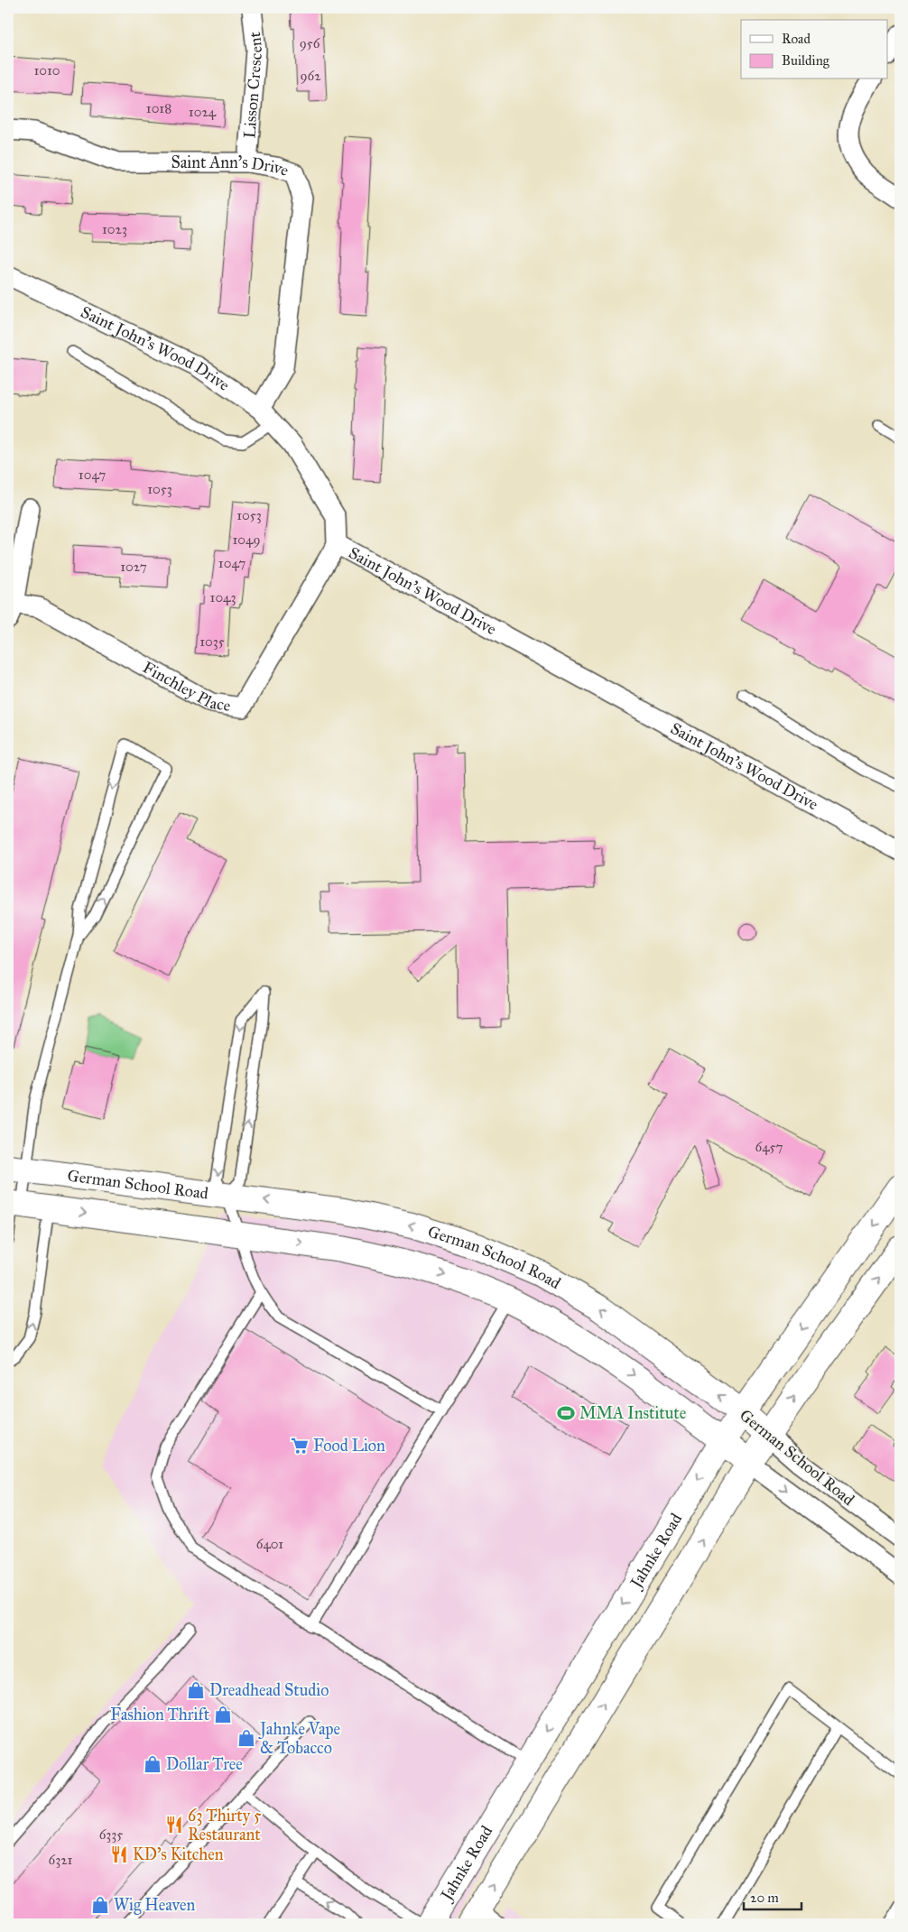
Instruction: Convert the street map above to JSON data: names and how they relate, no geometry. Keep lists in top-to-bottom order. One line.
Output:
{"streets":{"main road":["German School Road","Jahnke Road"],"street":["Lisson Crescent","Saint Ann's Drive","Saint John's Wood Drive","Finchley Place"]},"crossings":[["Lisson Crescent","Saint Ann's Drive"],["Saint Ann's Drive","Saint John's Wood Drive"],["Saint John's Wood Drive","Finchley Place"],["German School Road","Jahnke Road"]],"places":{"sports":["MMA Institute"],"supermarket":["Food Lion"],"shop":["Dreadhead Studio","Fashion Thrift","Jahnke Vape & Tobacco","Dollar Tree","Wig Heaven"],"restaurant":["63 Thirty 5 Restaurant","KD's Kitchen"]},"house_numbers":["956","1010","962","1018","1024","1023","1047","1053","1053","1049","1047","1027","1043","1035","6457","6401","6335","6321"],"legend":["Road","Building"],"scale_bar":"20 m"}
